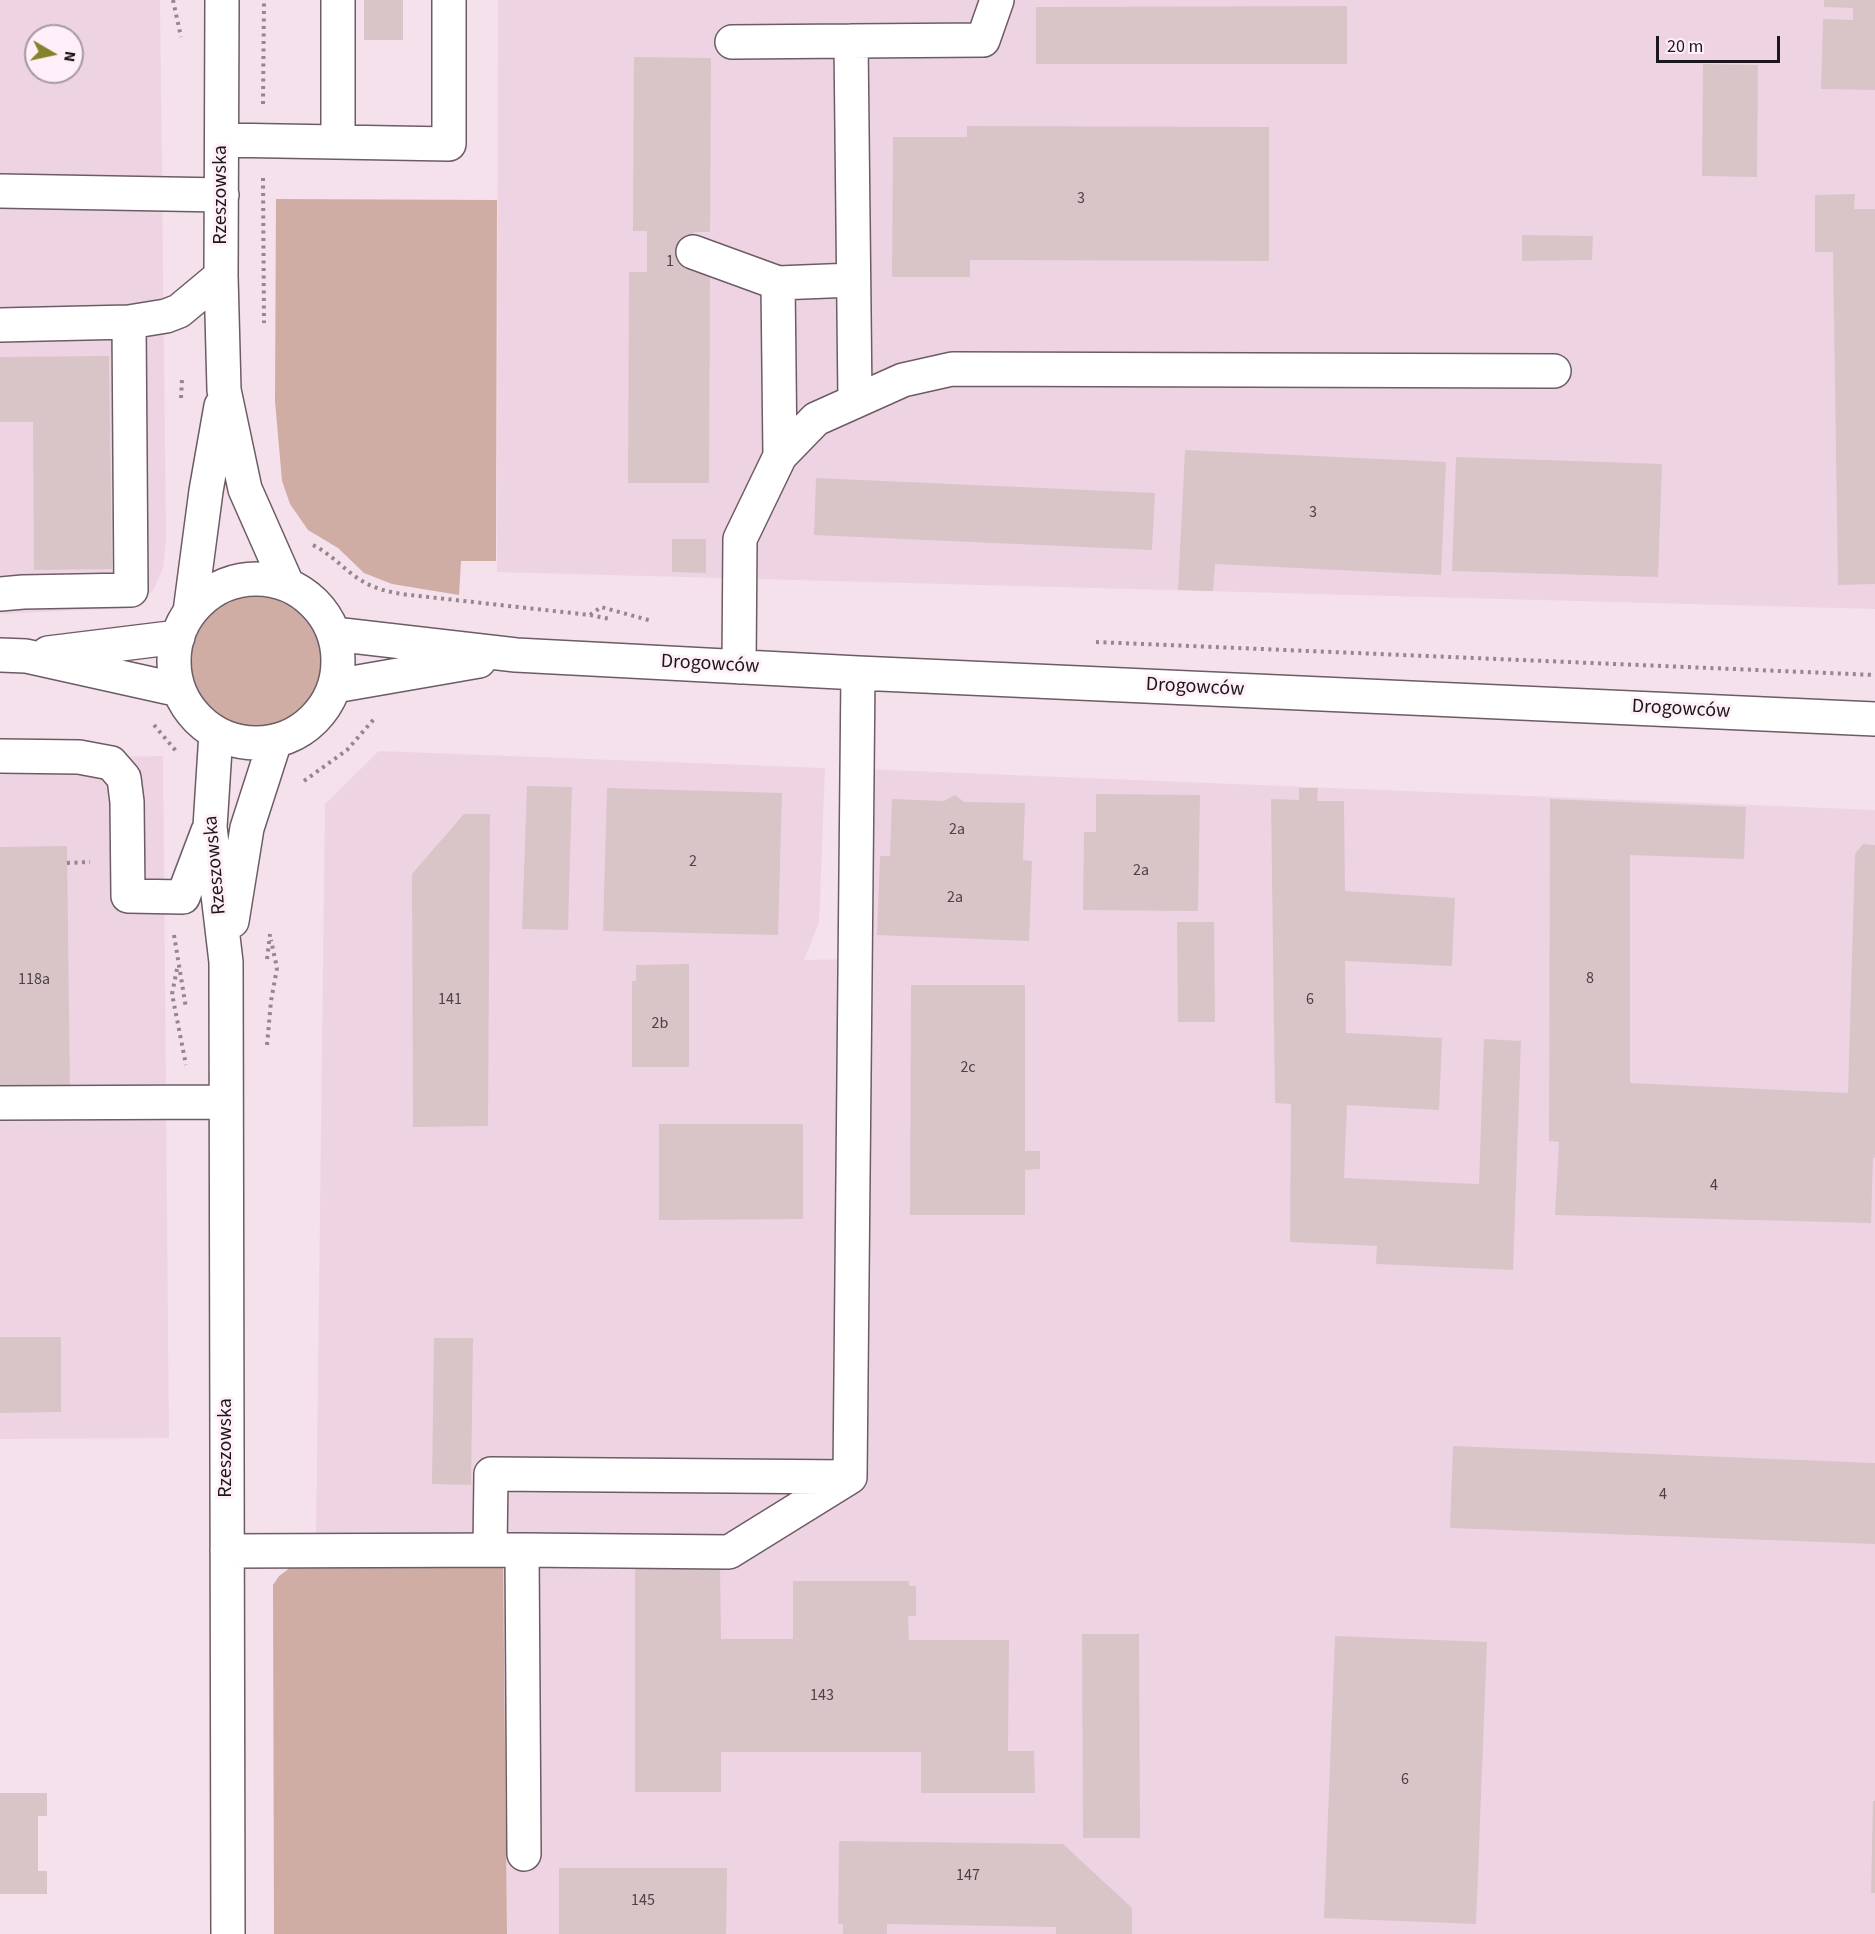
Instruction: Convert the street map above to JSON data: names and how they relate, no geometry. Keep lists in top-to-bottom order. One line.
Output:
{"streets":{"street":["Rzeszowska","Drogowców"]},"crossings":[["Rzeszowska","Drogowców"]],"house_numbers":["3","1","3","2a","2","2a","2a","8","118a","141","6","2b","2c","4","4","143","6","147","145"],"scale_bar":"20 m","north":"right"}
